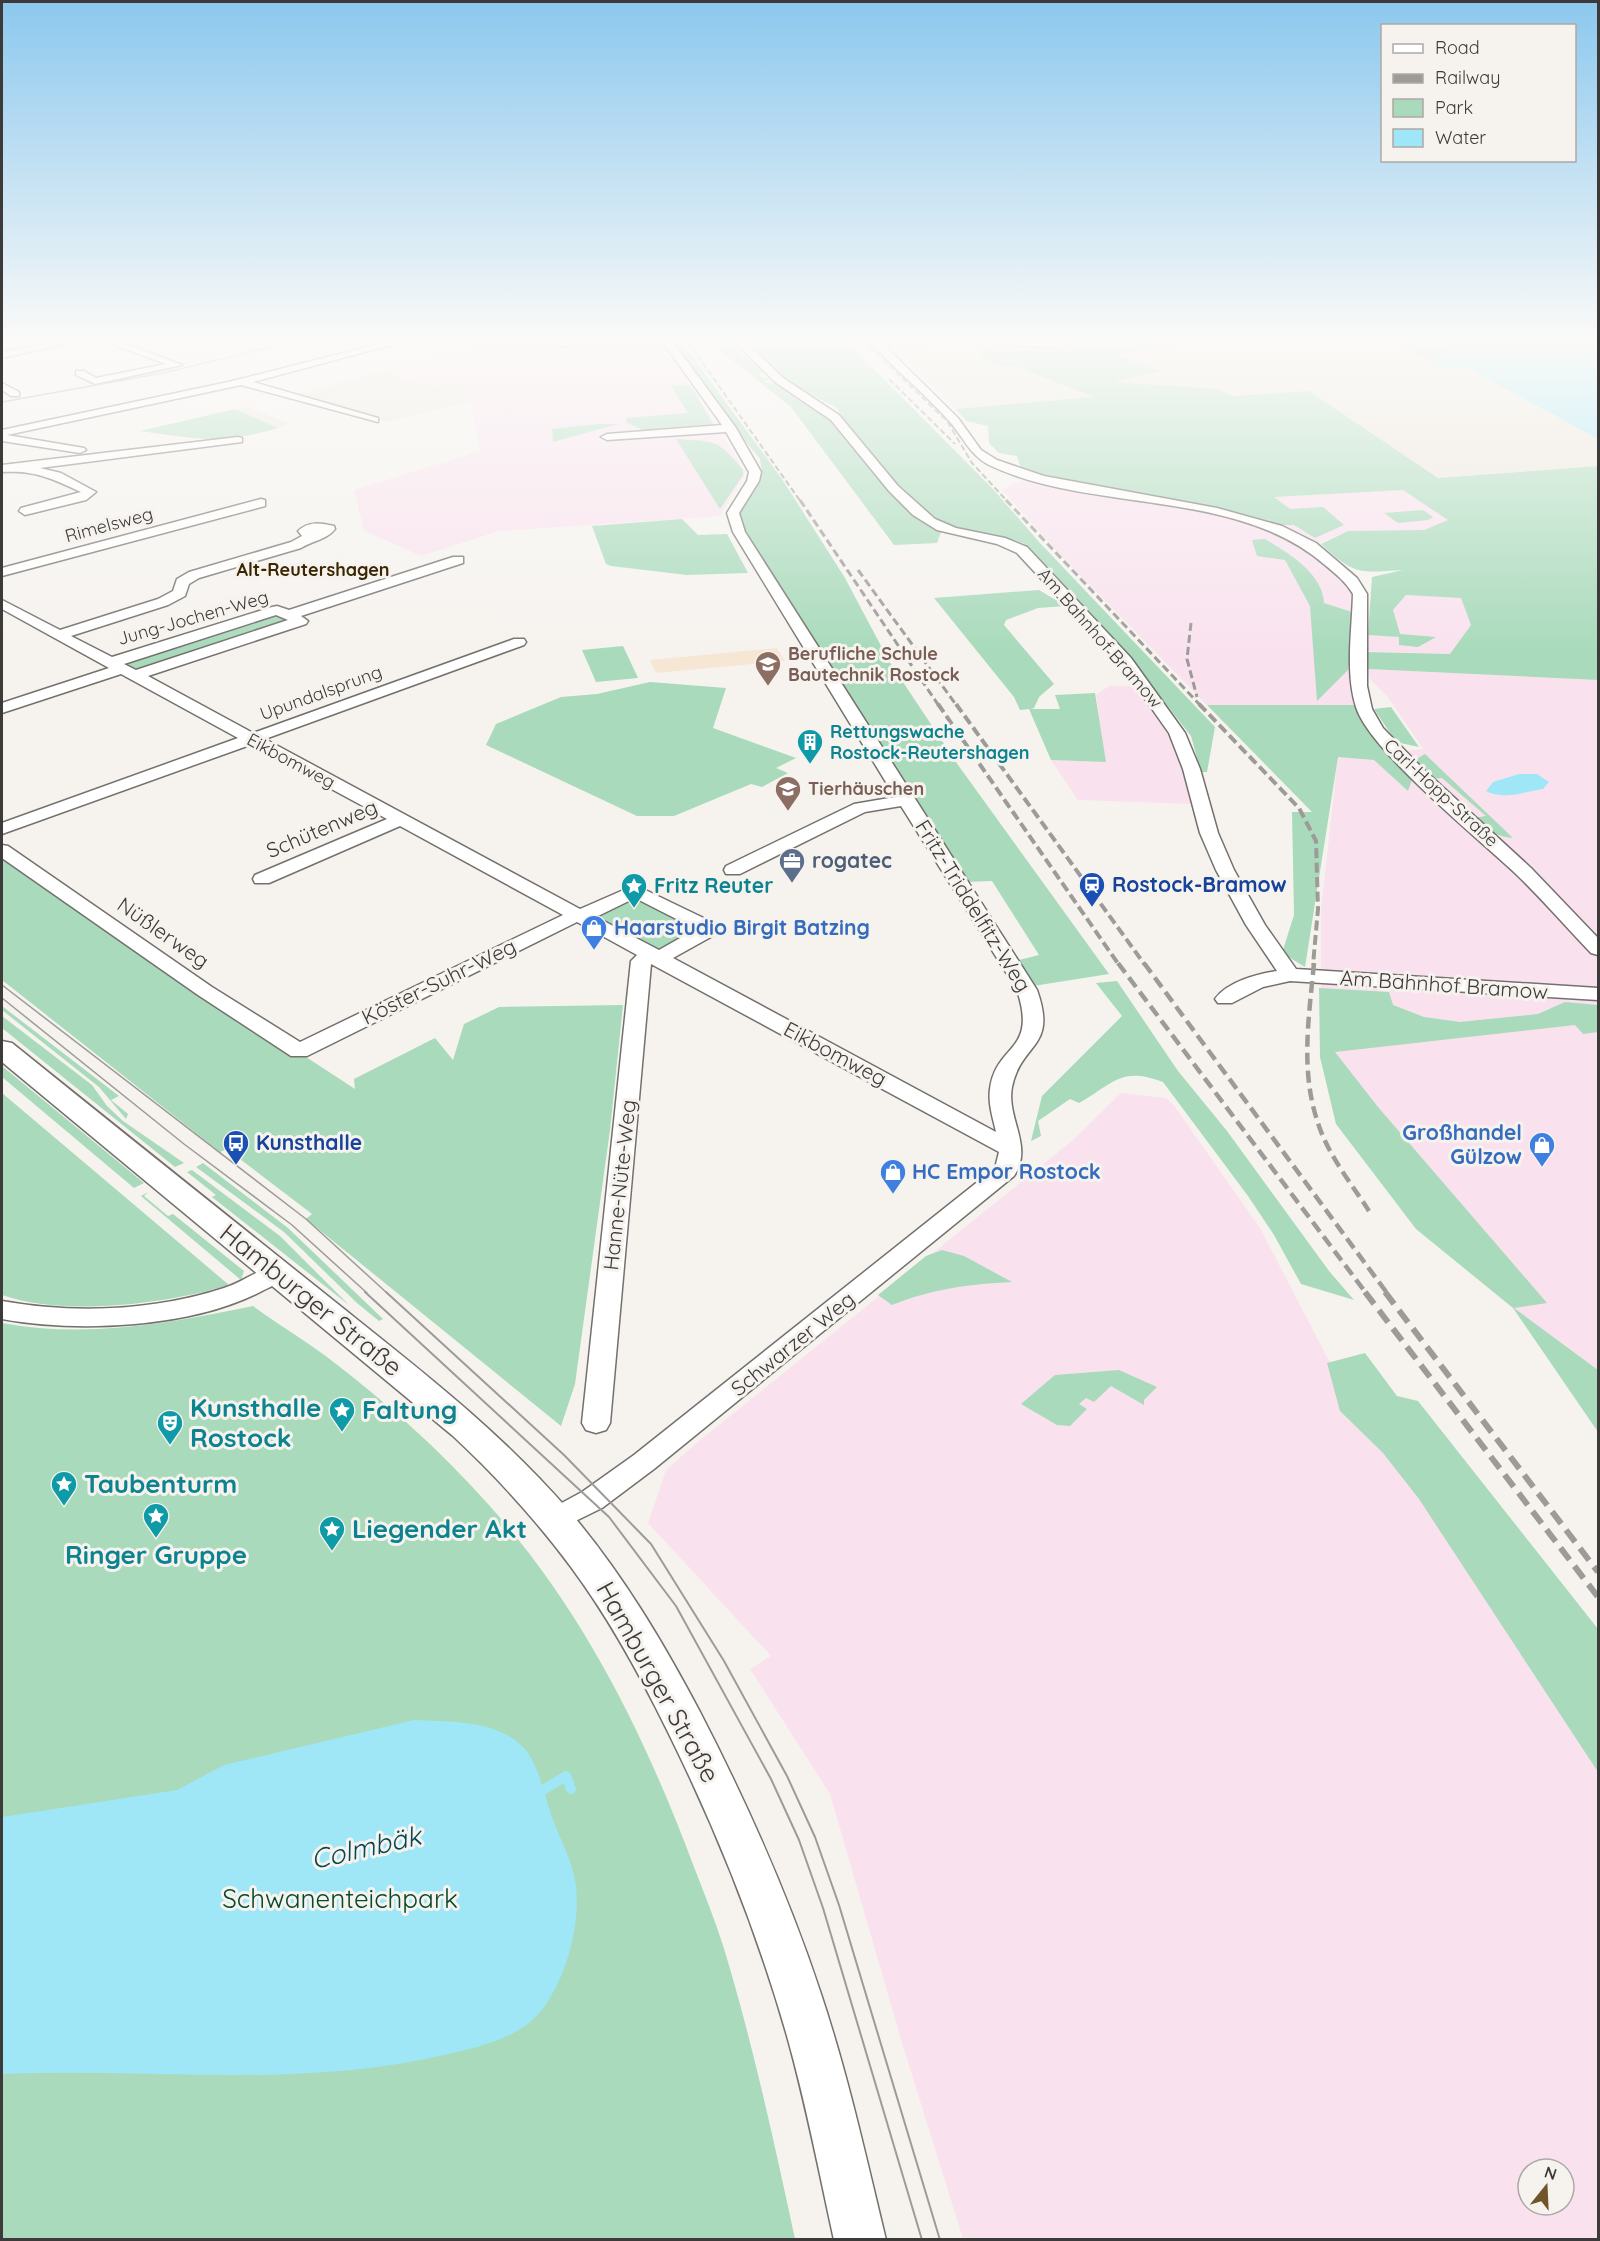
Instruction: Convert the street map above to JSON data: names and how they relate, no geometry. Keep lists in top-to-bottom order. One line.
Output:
{"streets":{"main road":["Hamburger Straße"],"street":["Rimelsweg","Jung-Jochen-Weg","Am Bahnhof Bramow","Upundalsprung","Eikbomweg","Carl-Hopp-Straße","Schütenweg","Fritz-Triddelfitz-Weg","Nüßlerweg","Köster-Suhr-Weg","Hanne-Nüte-Weg","Schwarzer Weg"]},"crossings":[["Jung-Jochen-Weg","Eikbomweg"],["Upundalsprung","Eikbomweg"],["Eikbomweg","Schütenweg"],["Eikbomweg","Fritz-Triddelfitz-Weg"],["Eikbomweg","Köster-Suhr-Weg"],["Eikbomweg","Hanne-Nüte-Weg"],["Eikbomweg","Schwarzer Weg"],["Fritz-Triddelfitz-Weg","Schwarzer Weg"],["Nüßlerweg","Köster-Suhr-Weg"],["Hamburger Straße","Schwarzer Weg"]],"districts":["Alt-Reutershagen"],"water":["Colmbäk"],"parks":["Schwanenteichpark"],"places":{"school or university":["Berufliche Schule Bautechnik Rostock","Tierhäuschen"],"building":["Rettungswache Rostock-Reutershagen"],"office":["rogatec"],"station":["Rostock-Bramow"],"place":["Fritz Reuter","Faltung","Taubenturm","Ringer Gruppe","Liegender Akt"],"shop":["Haarstudio Birgit Batzing","Großhandel Gülzow","HC Empor Rostock"],"bus stop":["Kunsthalle"],"theatre":["Kunsthalle Rostock"]},"legend":["Road","Railway","Park","Water"],"north":"top"}
